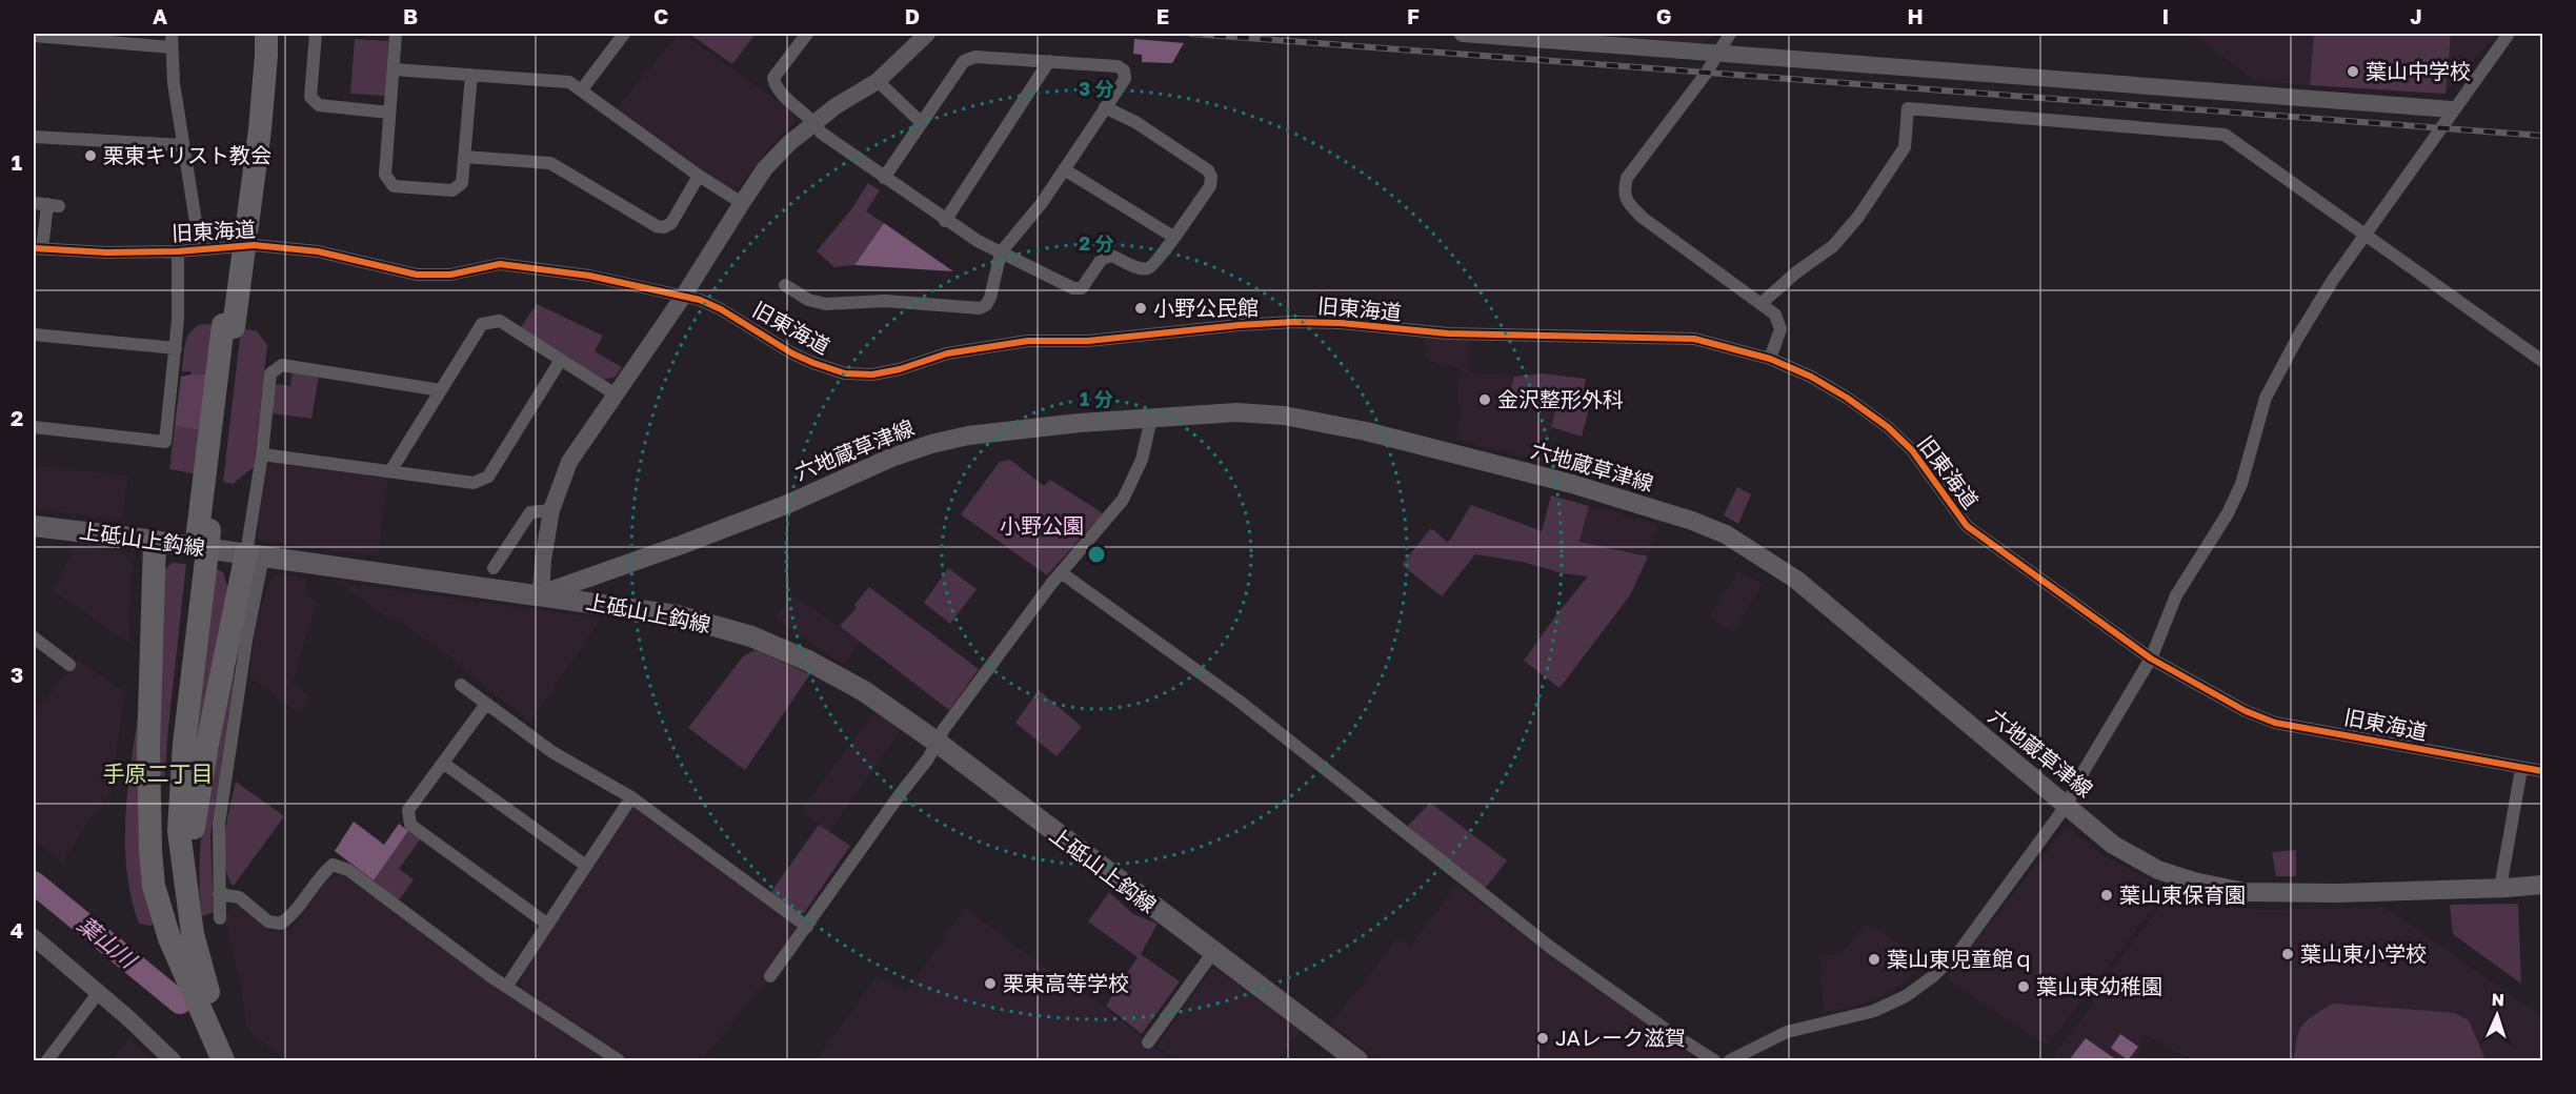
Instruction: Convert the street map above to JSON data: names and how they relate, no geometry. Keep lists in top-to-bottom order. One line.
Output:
{"streets":{"main road":["六地蔵草津線","上砥山上鈎線"],"street":["旧東海道"]},"crossings":[["六地蔵草津線","上砥山上鈎線"]],"districts":["手原二丁目"],"water":["葉山川"],"parks":["小野公園"],"places":["葉山中学校","栗東キリスト教会","小野公民館","金沢整形外科","葉山東保育園","葉山東小学校","葉山東児童館ｑ","栗東高等学校","葉山東幼稚園","JAレーク滋賀"],"north":"top","grid":{"columns":["A","B","C","D","E","F","G","H","I","J"],"rows":["1","2","3","4"]},"rings":["3 分","2 分","1 分"]}
